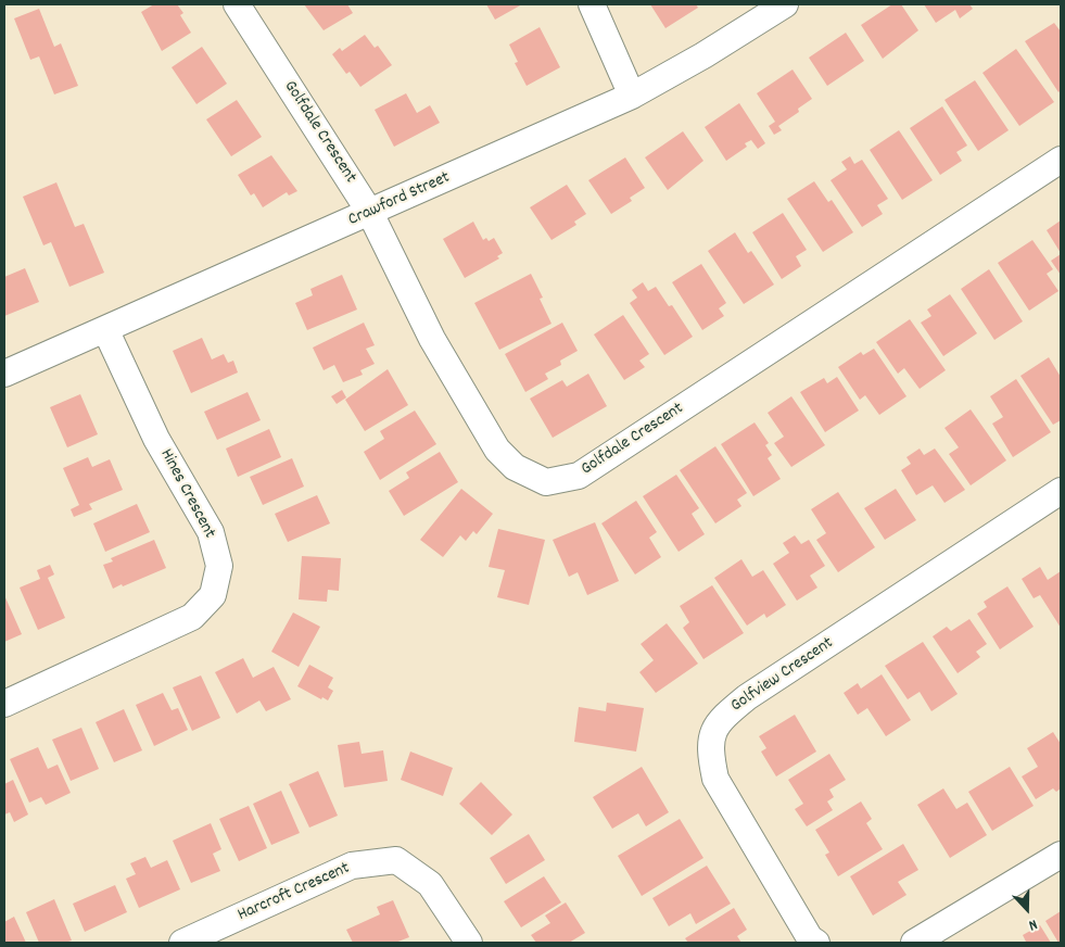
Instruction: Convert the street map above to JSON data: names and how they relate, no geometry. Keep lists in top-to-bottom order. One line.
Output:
{"streets":{"street":["Golfdale Crescent","Crawford Street","Hines Crescent","Golfview Crescent","Harcroft Crescent"]},"crossings":[["Golfdale Crescent","Crawford Street"],["Crawford Street","Hines Crescent"]],"north":"bottom"}
